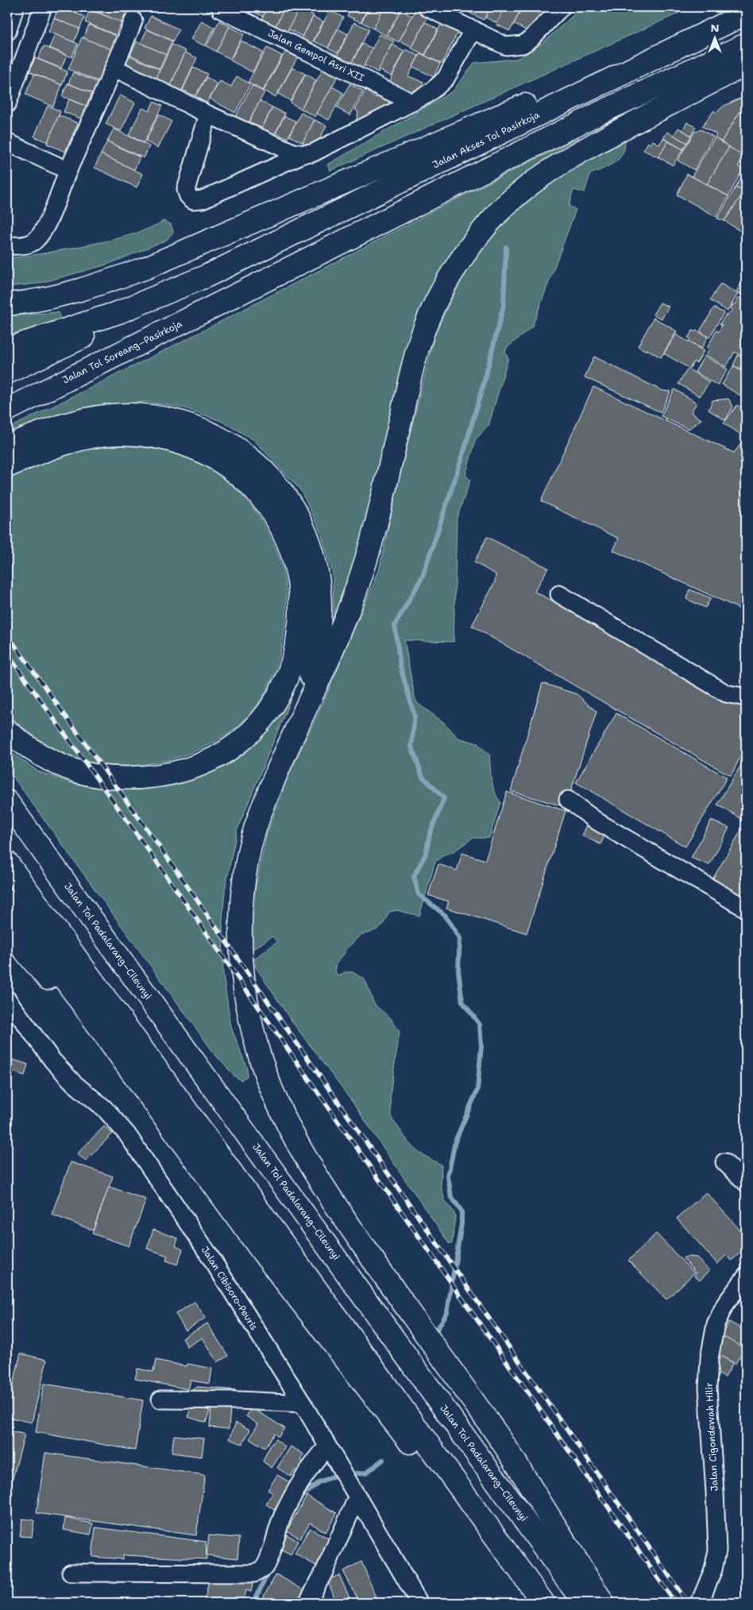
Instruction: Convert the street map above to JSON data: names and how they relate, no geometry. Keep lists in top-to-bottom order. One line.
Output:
{"streets":{"highway":["Jalan Akses Tol Pasirkoja","Jalan Tol Soreang–Pasirkoja","Jalan Tol Padalarang–Cileunyi"],"street":["Jalan Gempol Asri XII","Jalan Cibisoro-Peuris","Jalan Cigondewah Hilir"]},"north":"top"}
